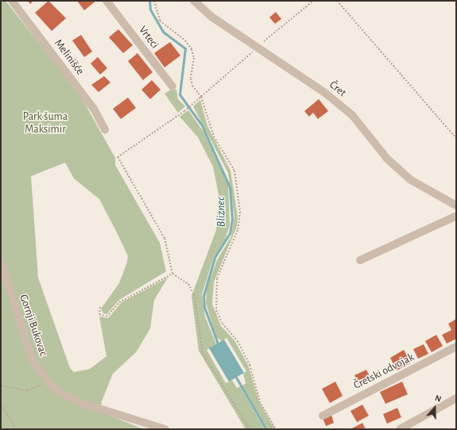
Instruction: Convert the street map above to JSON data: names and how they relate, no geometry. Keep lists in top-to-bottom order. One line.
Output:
{"streets":{"street":["Vrteci","Melinišće","Čret","Gornji Bukovac","Čretski odvojak"]},"water":["Bliznec"],"parks":["Park šuma Maksimir"],"north":"top"}
